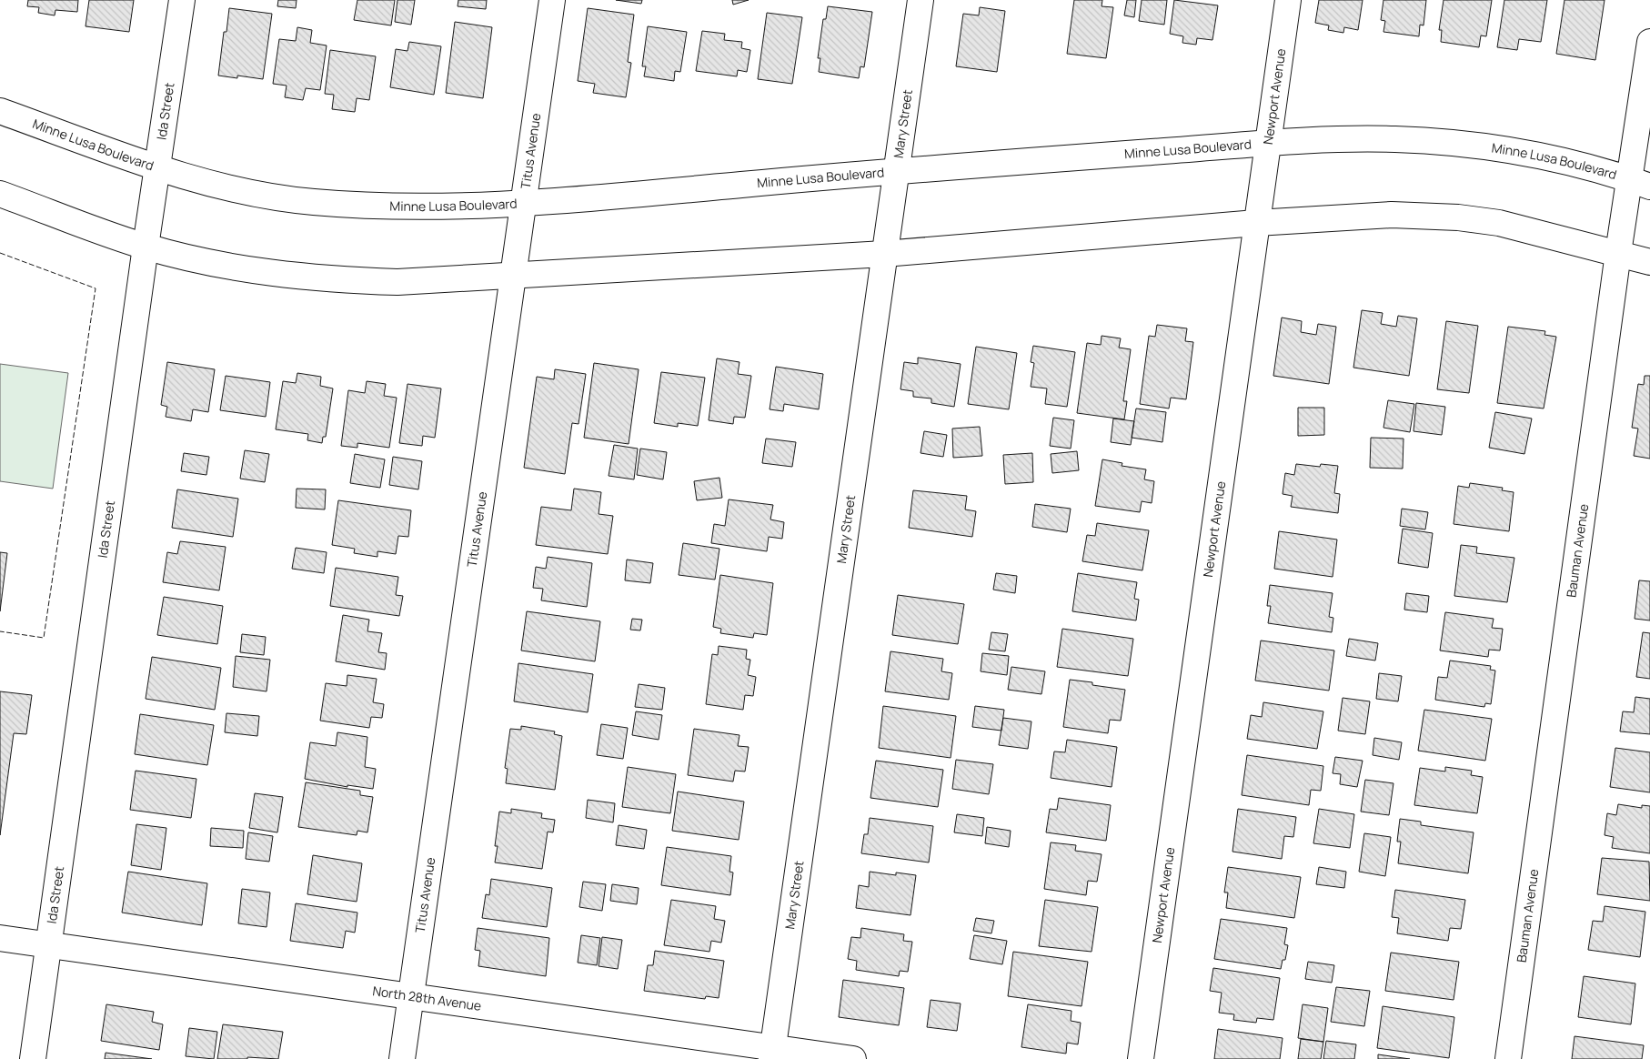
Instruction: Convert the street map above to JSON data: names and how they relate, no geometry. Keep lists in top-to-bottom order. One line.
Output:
{"streets":{"street":["Newport Avenue","Ida Street","Mary Street","Minne Lusa Boulevard","Titus Avenue","Bauman Avenue","North 28th Avenue"]},"crossings":[["Newport Avenue","Minne Lusa Boulevard"],["Ida Street","Minne Lusa Boulevard"],["Ida Street","North 28th Avenue"],["Mary Street","Minne Lusa Boulevard"],["Mary Street","North 28th Avenue"],["Minne Lusa Boulevard","Titus Avenue"],["Minne Lusa Boulevard","Bauman Avenue"],["Titus Avenue","North 28th Avenue"]]}
